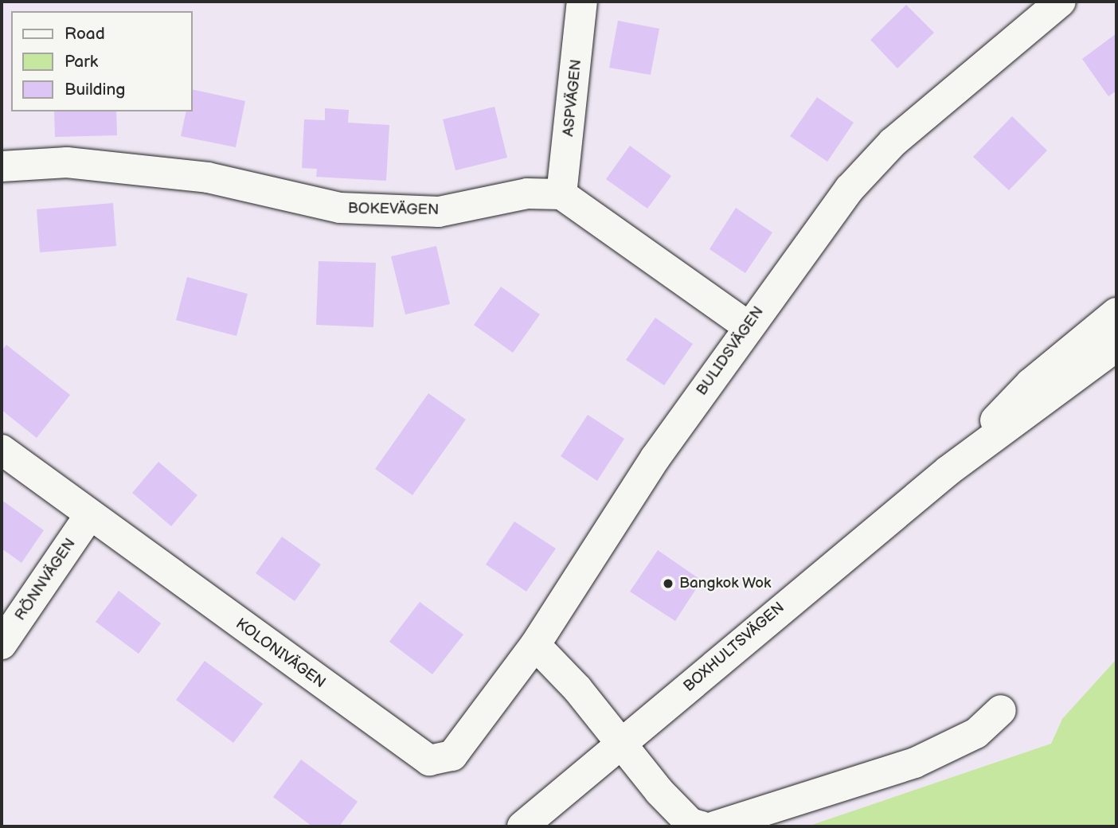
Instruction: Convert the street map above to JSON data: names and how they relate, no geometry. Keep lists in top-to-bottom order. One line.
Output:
{"streets":{"street":["ASPVÄGEN","BOKEVÄGEN","BULIDSVÄGEN","RÖNNVÄGEN","BOXHULTSVÄGEN","KOLONIVÄGEN"]},"crossings":[["ASPVÄGEN","BOKEVÄGEN"],["BULIDSVÄGEN","KOLONIVÄGEN"],["RÖNNVÄGEN","KOLONIVÄGEN"]],"places":["Bangkok Wok"],"legend":["Road","Park","Building"]}
